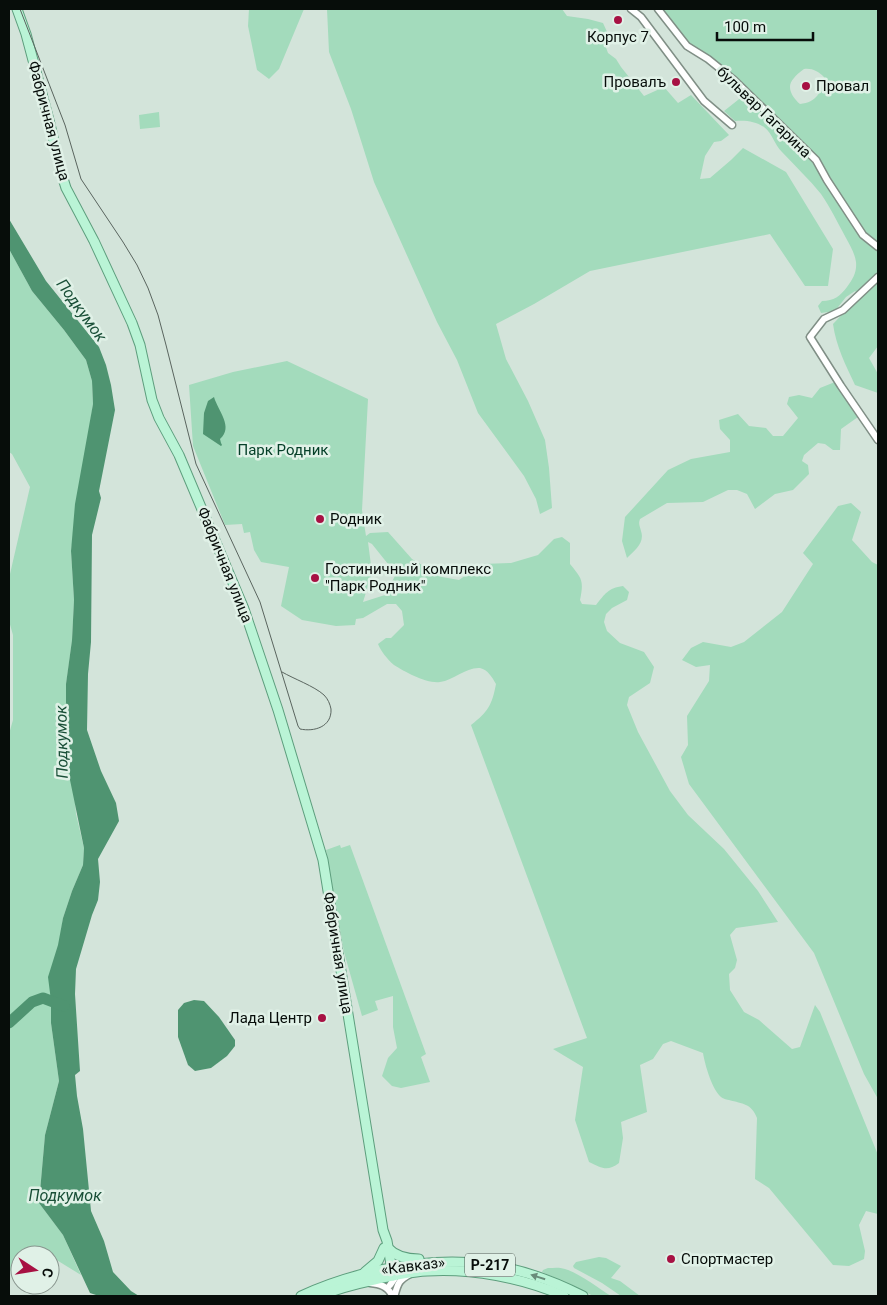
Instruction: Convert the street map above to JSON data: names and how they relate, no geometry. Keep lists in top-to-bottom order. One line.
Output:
{"streets":{"main road":["Фабричная улица","Р-217","«Кавказ»"],"street":["бульвар Гагарина"]},"crossings":[["Фабричная улица","«Кавказ»"]],"water":["Подкумок"],"parks":["Парк Родник"],"places":["Корпус 7","Провалъ","Провал","Родник","Гостиничный комплекс \"Парк Родник\"","Лада Центр","Спортмастер"],"scale_bar":"100 m","north":"right"}
